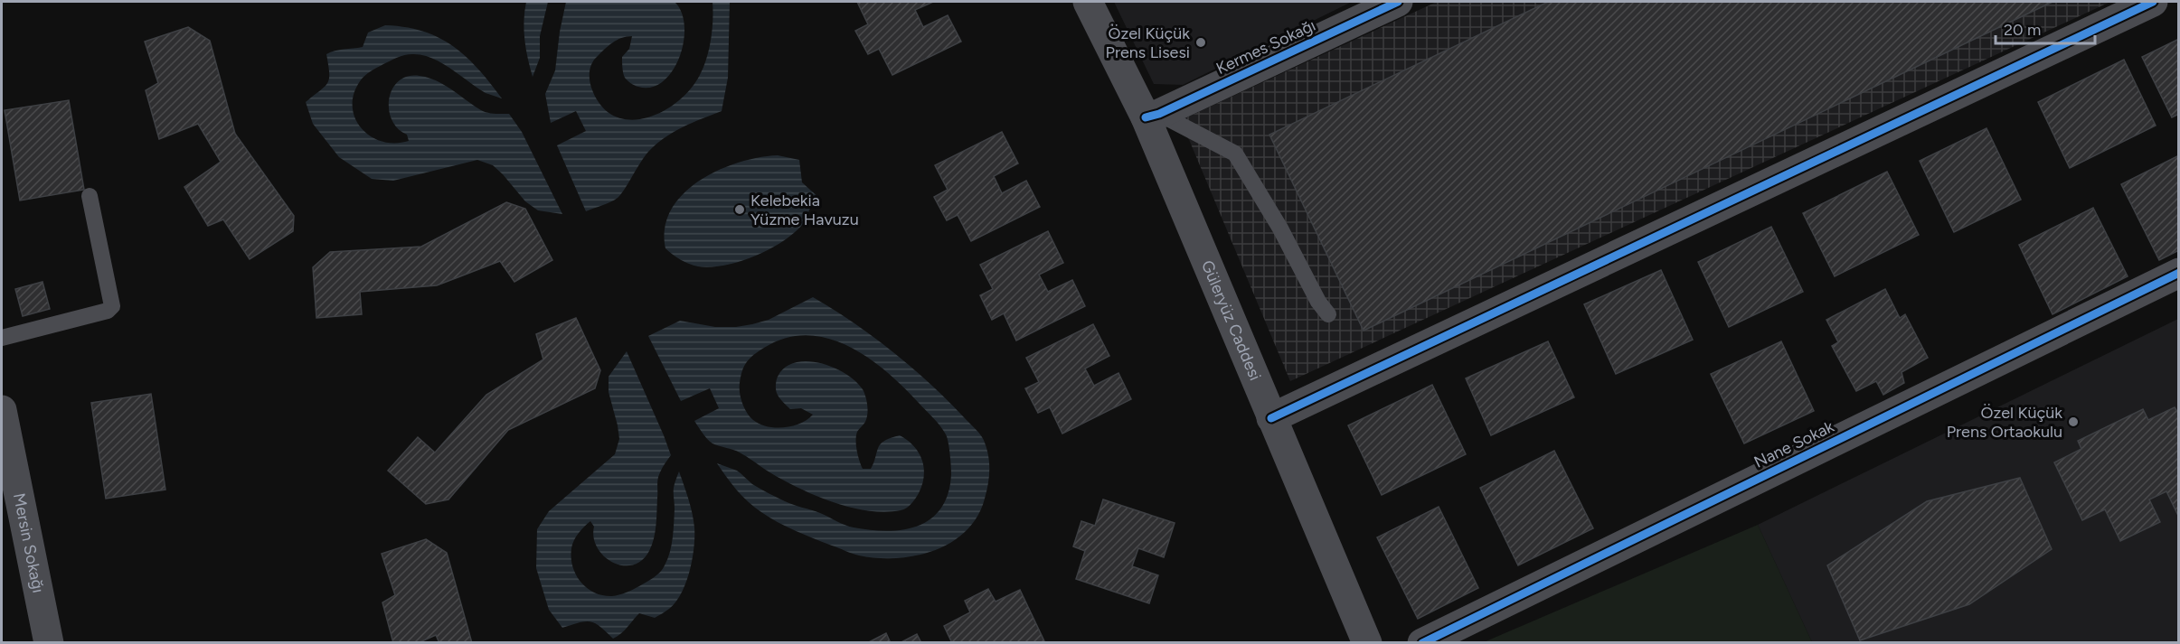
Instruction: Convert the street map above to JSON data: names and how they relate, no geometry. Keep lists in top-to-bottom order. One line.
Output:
{"streets":{"street":["Kermes Sokağı","Güleryüz Caddesi","Nane Sokak","Mersin Sokağı"]},"crossings":[["Kermes Sokağı","Güleryüz Caddesi"]],"places":["Özel Küçük Prens Lisesi","Kelebekia Yüzme Havuzu","Özel Küçük Prens Ortaokulu"],"scale_bar":"20 m"}
